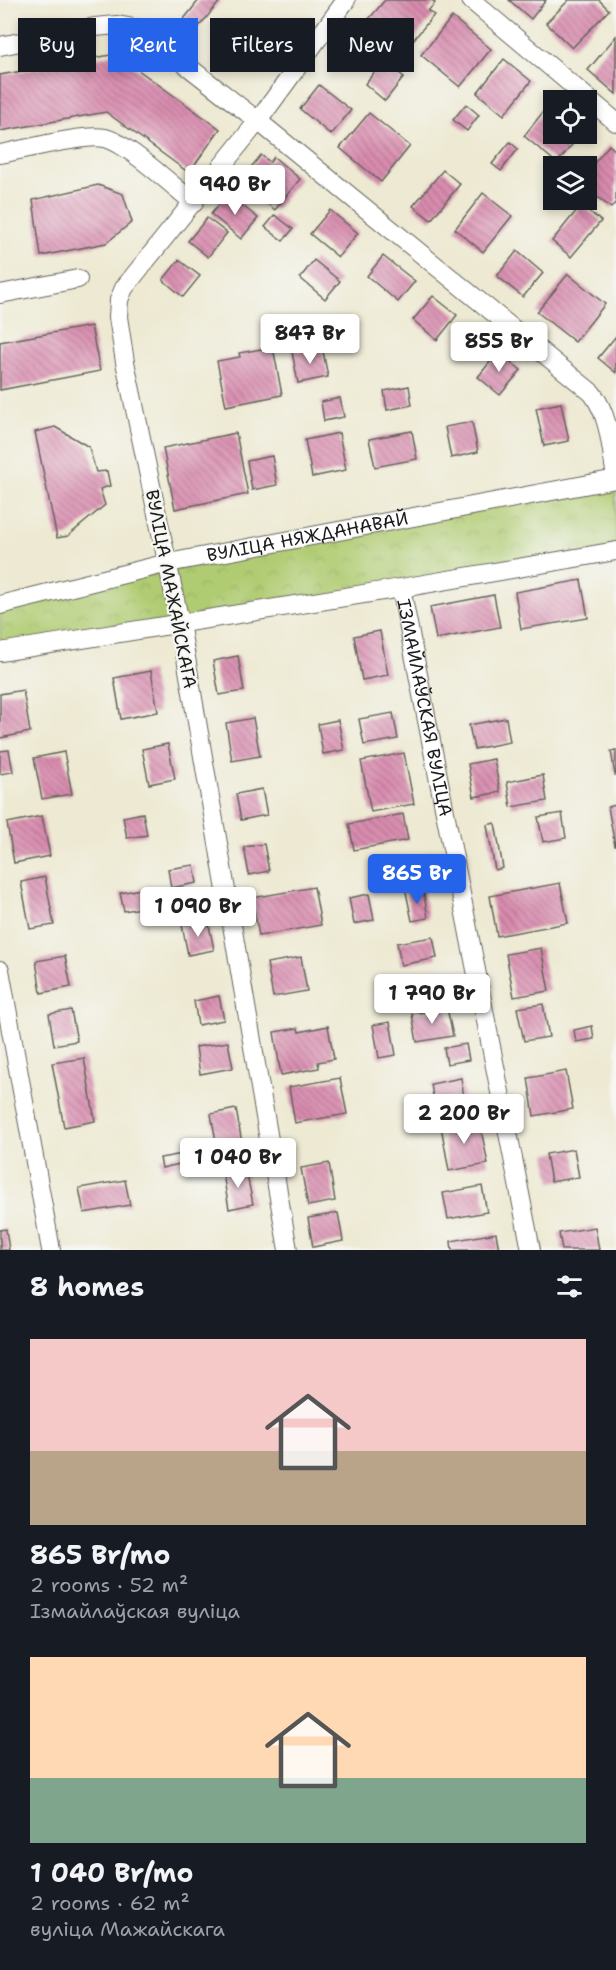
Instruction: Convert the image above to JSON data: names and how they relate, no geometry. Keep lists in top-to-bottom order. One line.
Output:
{"streets":{"street":["ВУЛІЦА НЯЖДАНАВАЙ","ВУЛІЦА МАЖАЙСКАГА","ІЗМАЙЛАЎСКАЯ ВУЛІЦА"]},"crossings":[["ВУЛІЦА НЯЖДАНАВАЙ","ВУЛІЦА МАЖАЙСКАГА"]],"page":{"chip":["Buy","Rent","Filters","New"],"price":["940 Br","847 Br","855 Br","865 Br","1 090 Br","1 790 Br","2 200 Br","1 040 Br"],"heading":"8 homes","list":[{"name":"865 Br/mo","note":"2 rooms · 52 m² · Ізмайлаўская вуліца"},{"name":"1 040 Br/mo","note":"2 rooms · 62 m² · вуліца Мажайскага"}]}}
